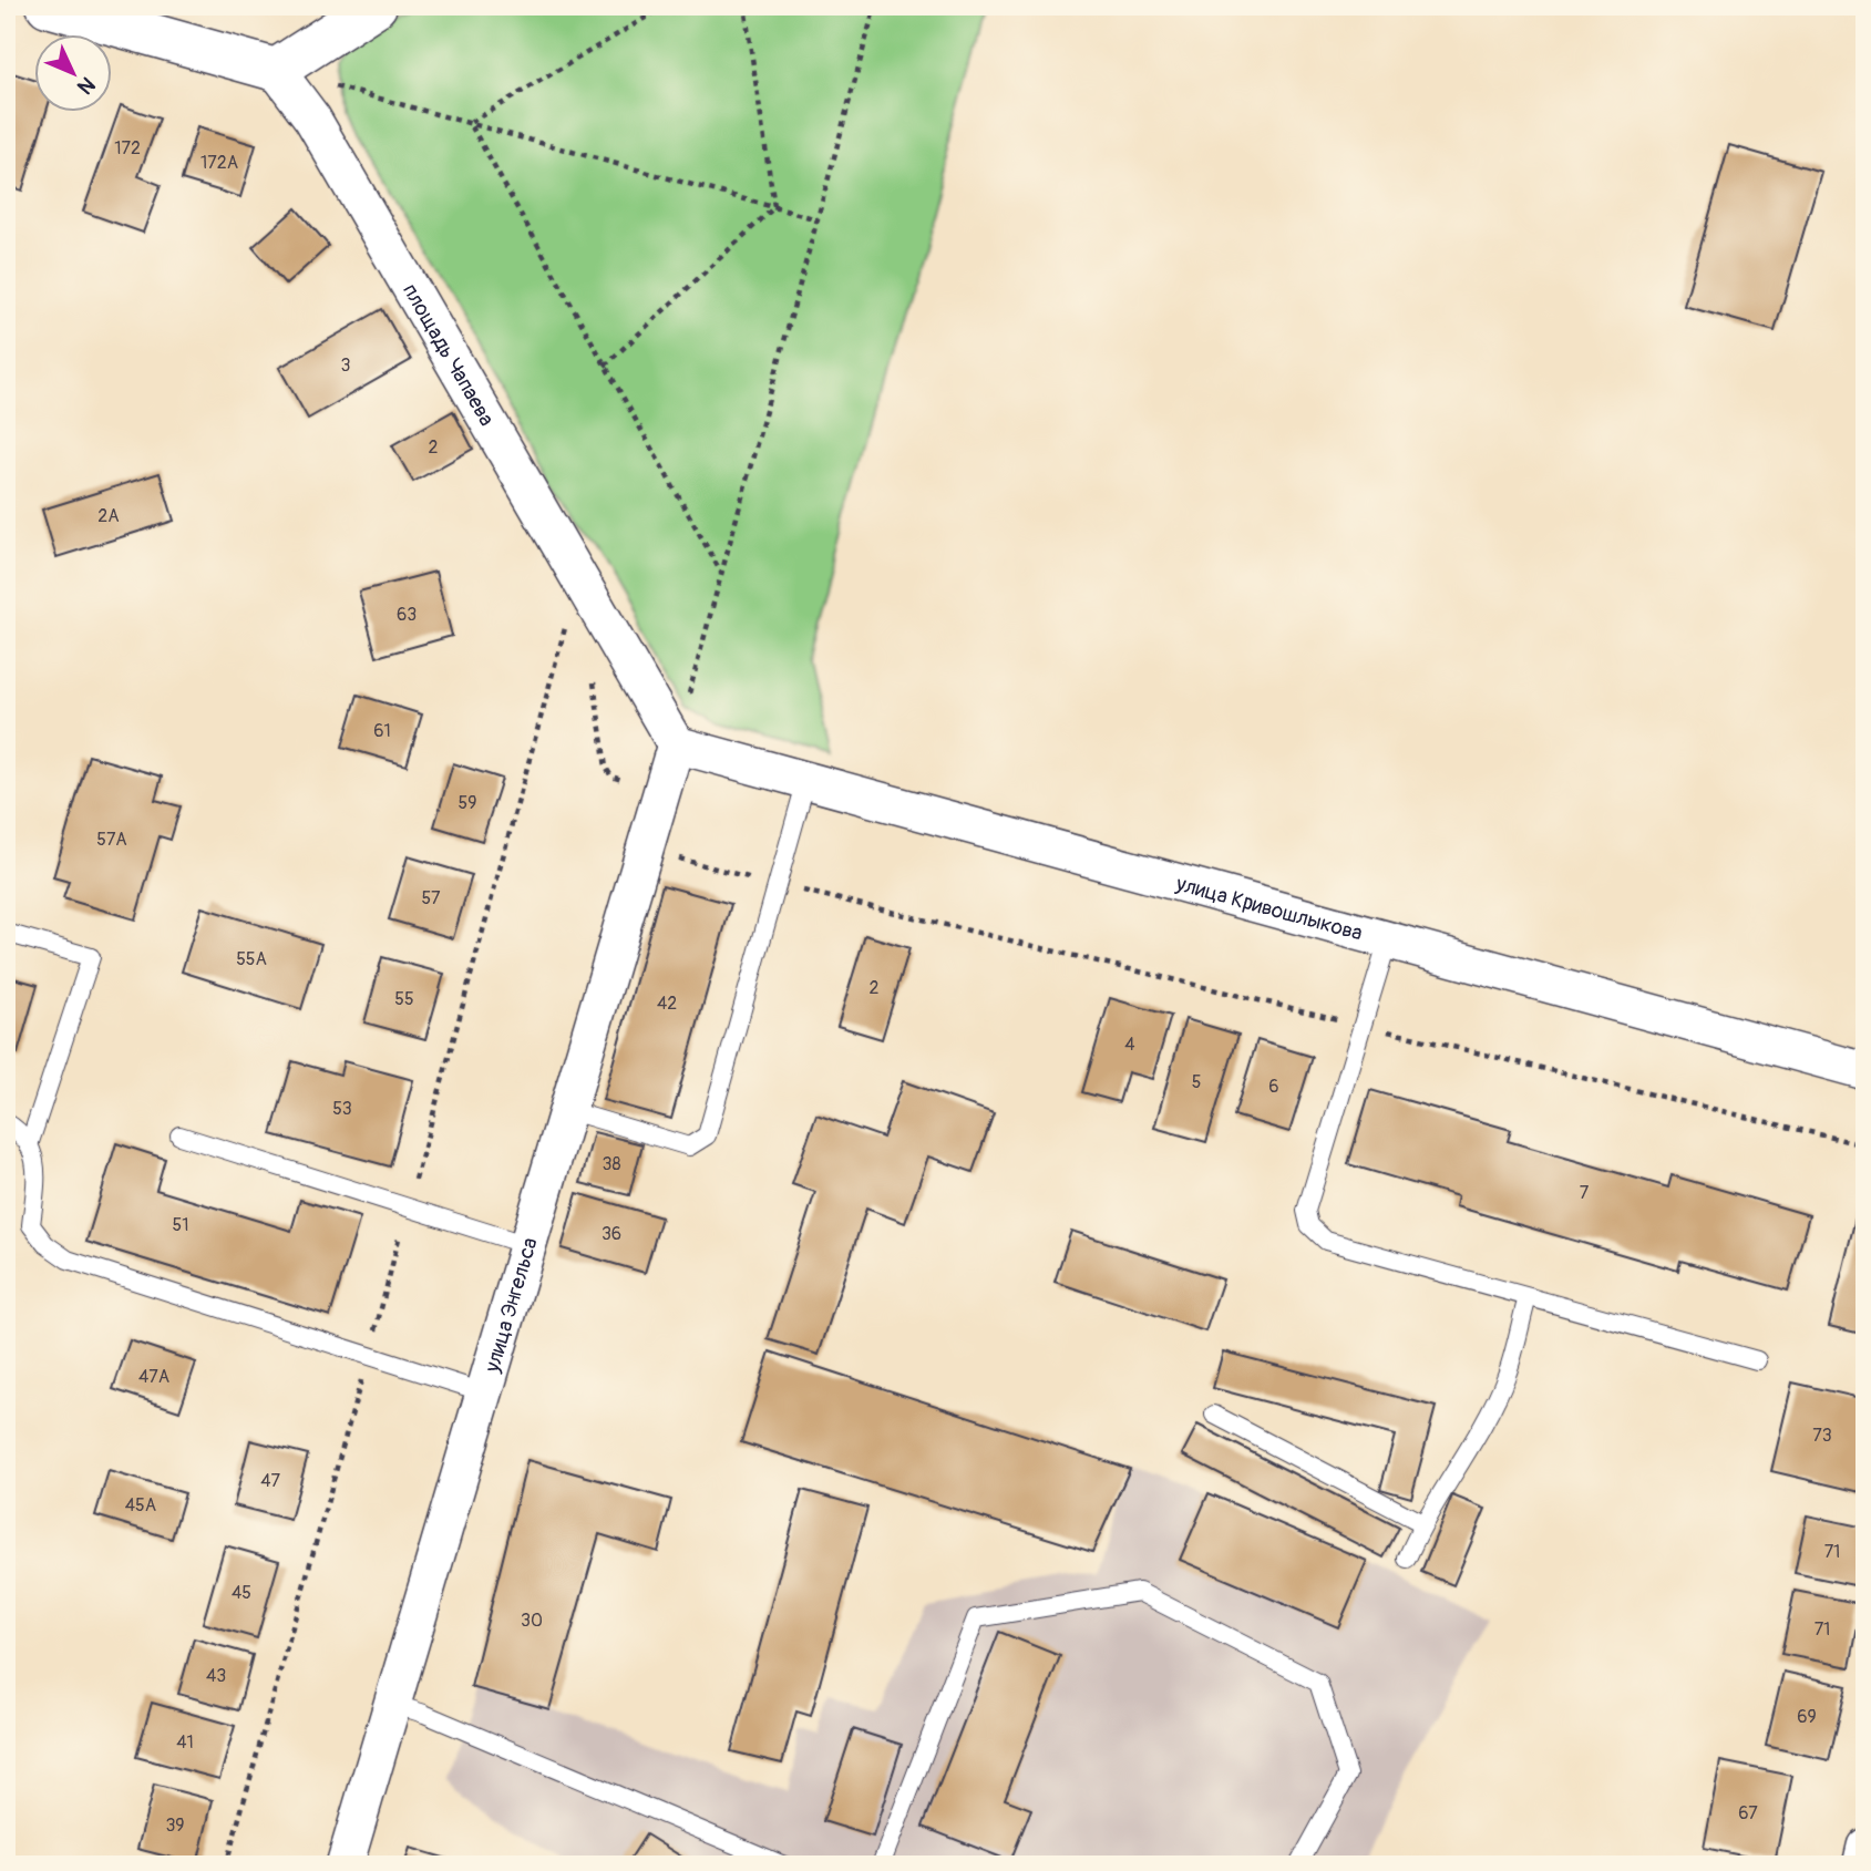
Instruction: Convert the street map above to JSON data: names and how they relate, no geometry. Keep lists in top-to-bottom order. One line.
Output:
{"streets":{"street":["площадь Чапаева","улица Кривошлыкова","улица Энгельса"]},"crossings":[["площадь Чапаева","улица Кривошлыкова"],["площадь Чапаева","улица Энгельса"],["улица Кривошлыкова","улица Энгельса"]],"house_numbers":["172","172А","3","2","2А","63","61","59","57А","57","55А","2","55","42","4","5","6","53","38","7","51","36","47А","73","47","45А","71","45","30","71","43","69","41","67","39"],"north":"bottom right"}
